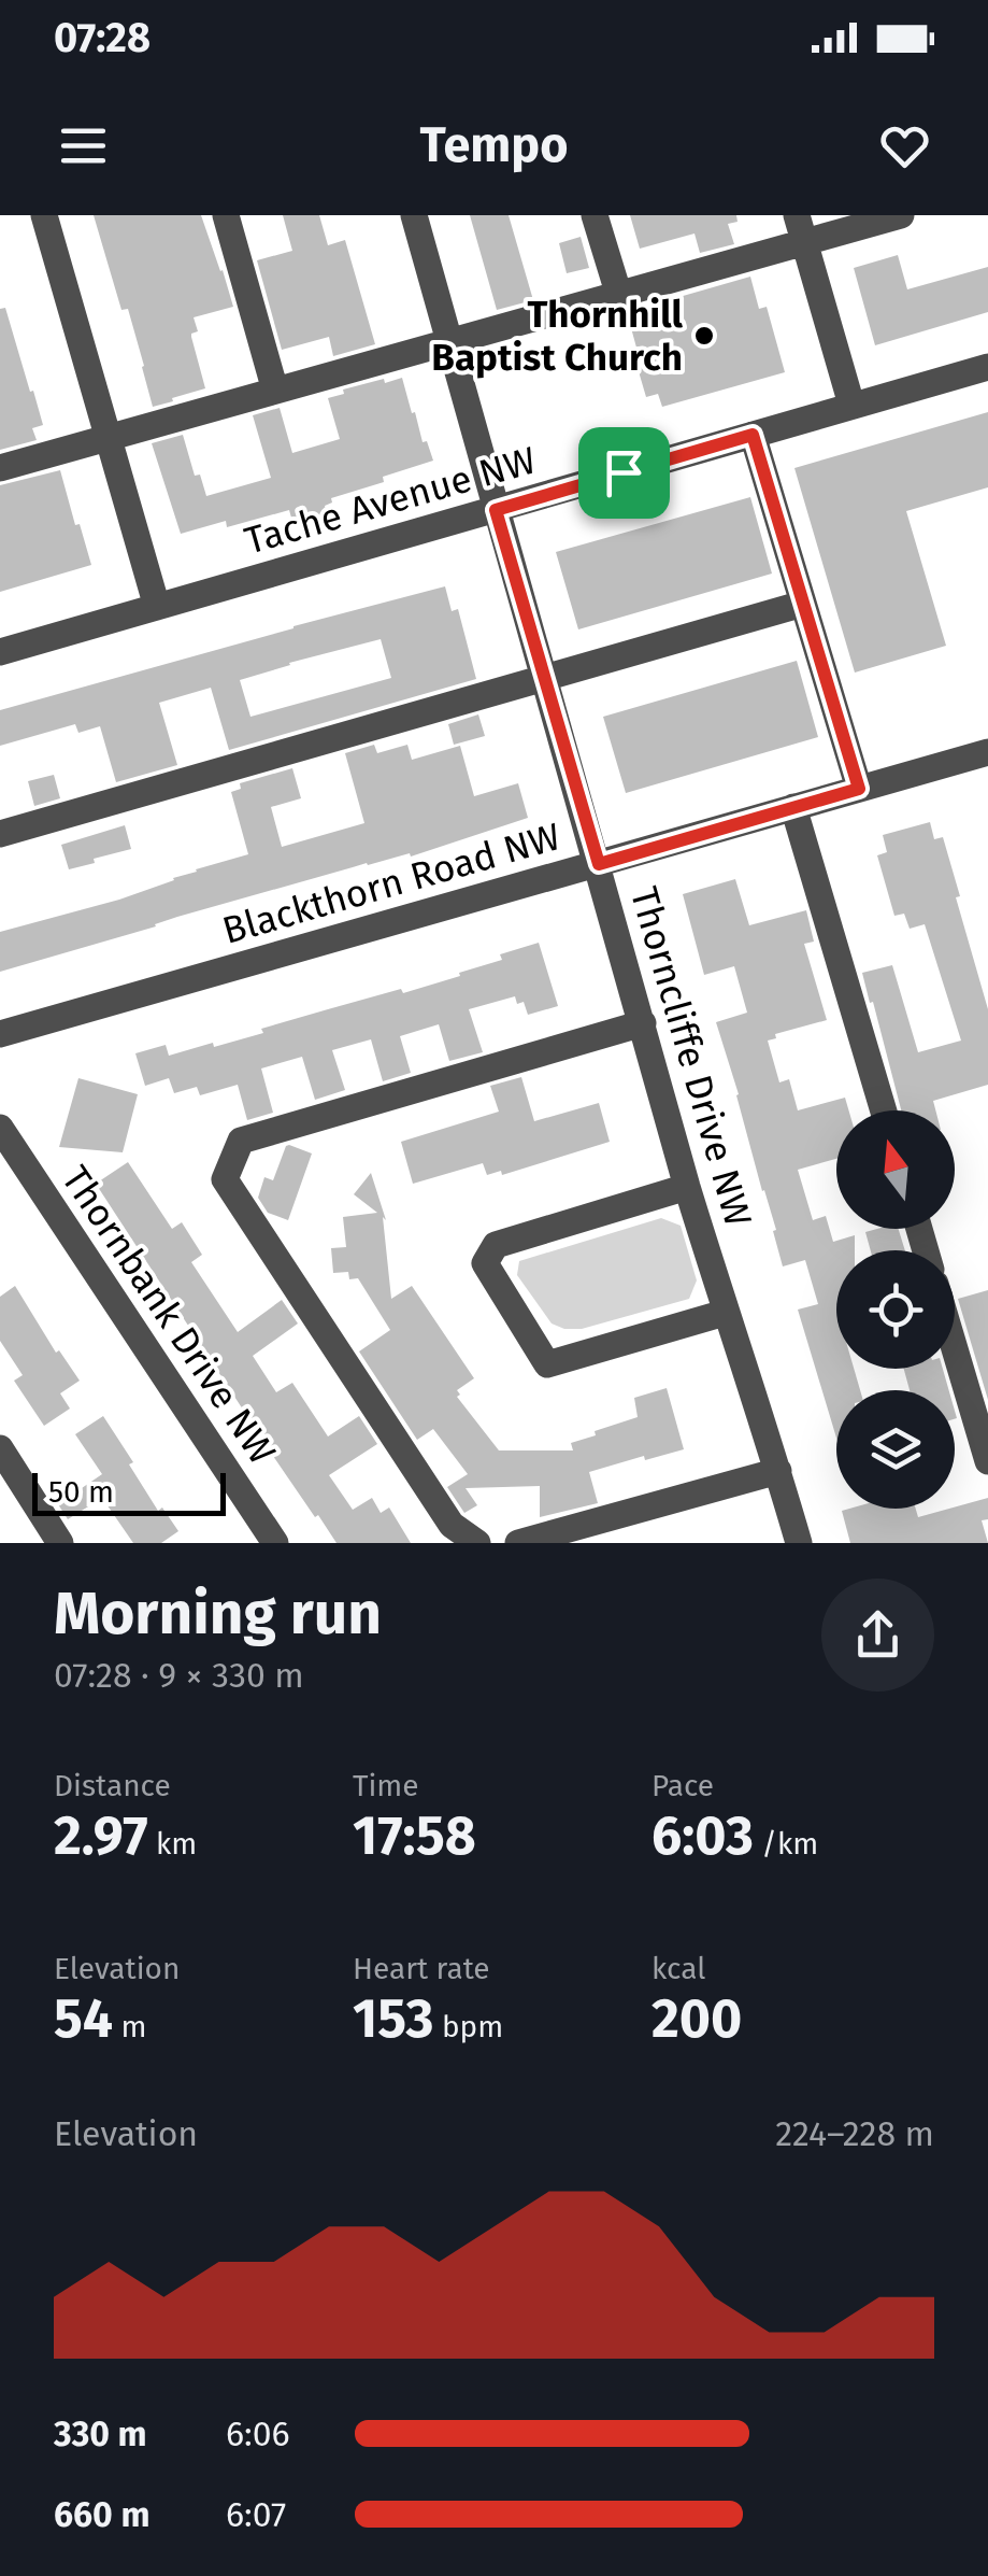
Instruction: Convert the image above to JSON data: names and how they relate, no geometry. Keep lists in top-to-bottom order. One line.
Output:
{"streets":{"street":["Tache Avenue NW","Blackthorn Road NW","Thorncliffe Drive NW","Thornbank Drive NW"]},"crossings":[["Tache Avenue NW","Thorncliffe Drive NW"],["Blackthorn Road NW","Thorncliffe Drive NW"]],"places":["Thornhill Baptist Church"],"scale_bar":"50 m","north":"top","page":{"status":"07:28","header":"Tempo","scale":"50 m","heading":["Morning run","07:28 · 9 × 330 m"],"stats":[["Distance","2.97 km"],["Time","17:58"],["Pace","6:03 /km"],["Elevation","54 m"],["Heart rate","153 bpm"],["kcal","200"]],"chart":["Elevation","224–228 m"],"list":[{"name":"330 m","note":"6:06"},{"name":"660 m","note":"6:07"}]}}
